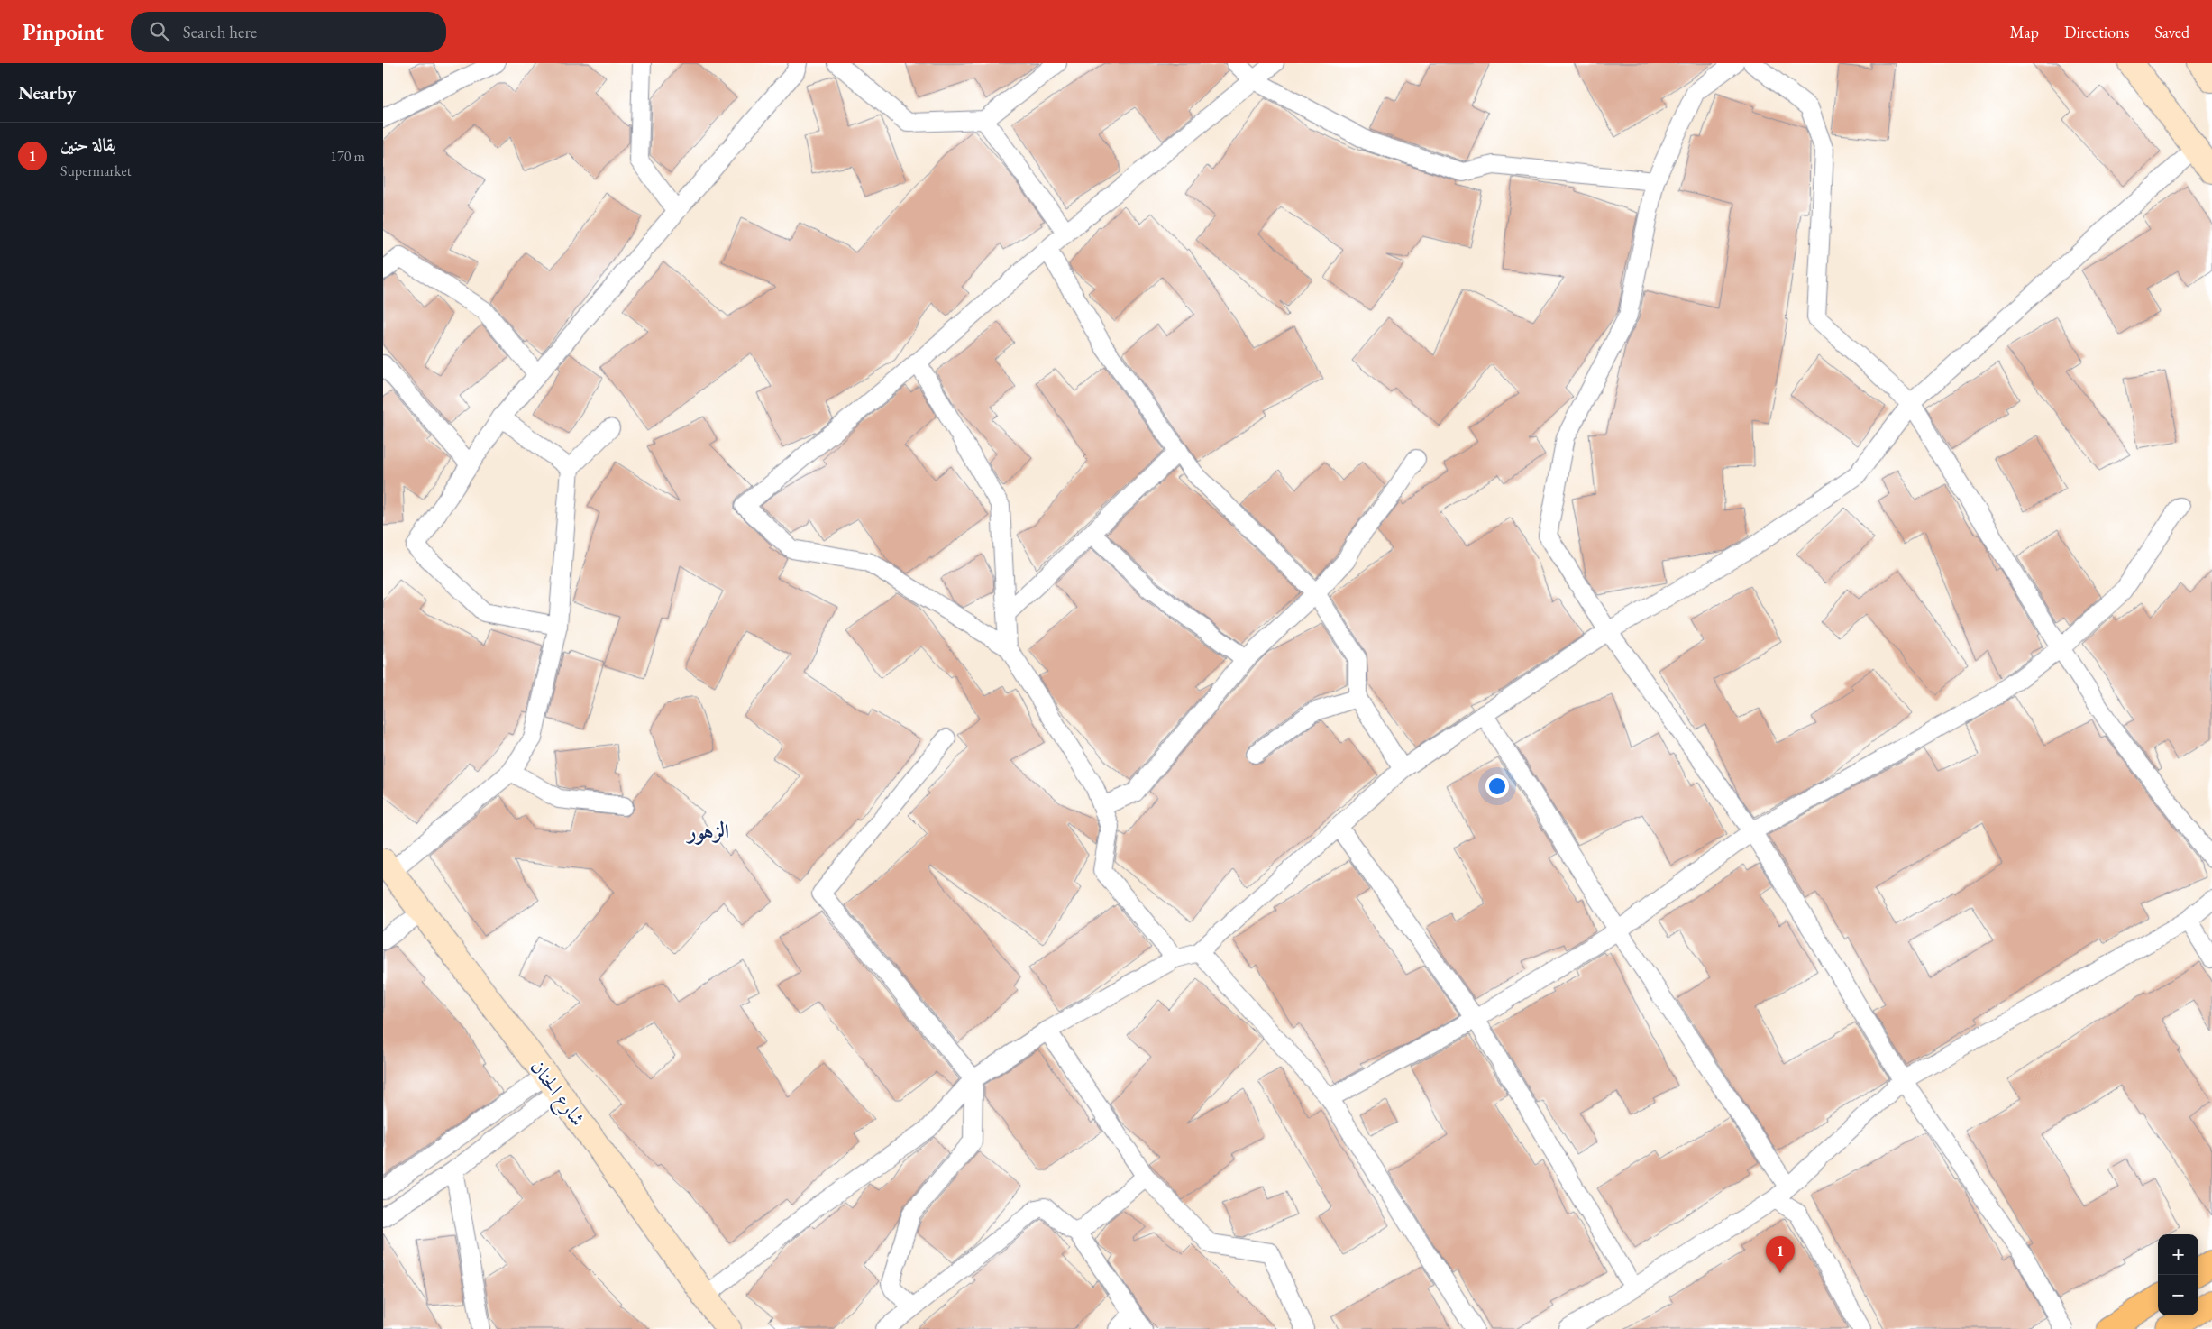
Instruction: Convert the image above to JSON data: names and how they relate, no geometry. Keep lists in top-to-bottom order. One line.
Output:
{"streets":{"main road":["شارع الحنان"]},"districts":["الزهور"],"page":{"header":"Pinpoint","search":"Search here","nav":["Map","Directions","Saved"],"heading":"Nearby","list":[{"mark":"1","name":"بقالة حنين","note":"Supermarket","value":"170 m"}],"map_buttons":["+","−"],"pins":"1"}}
